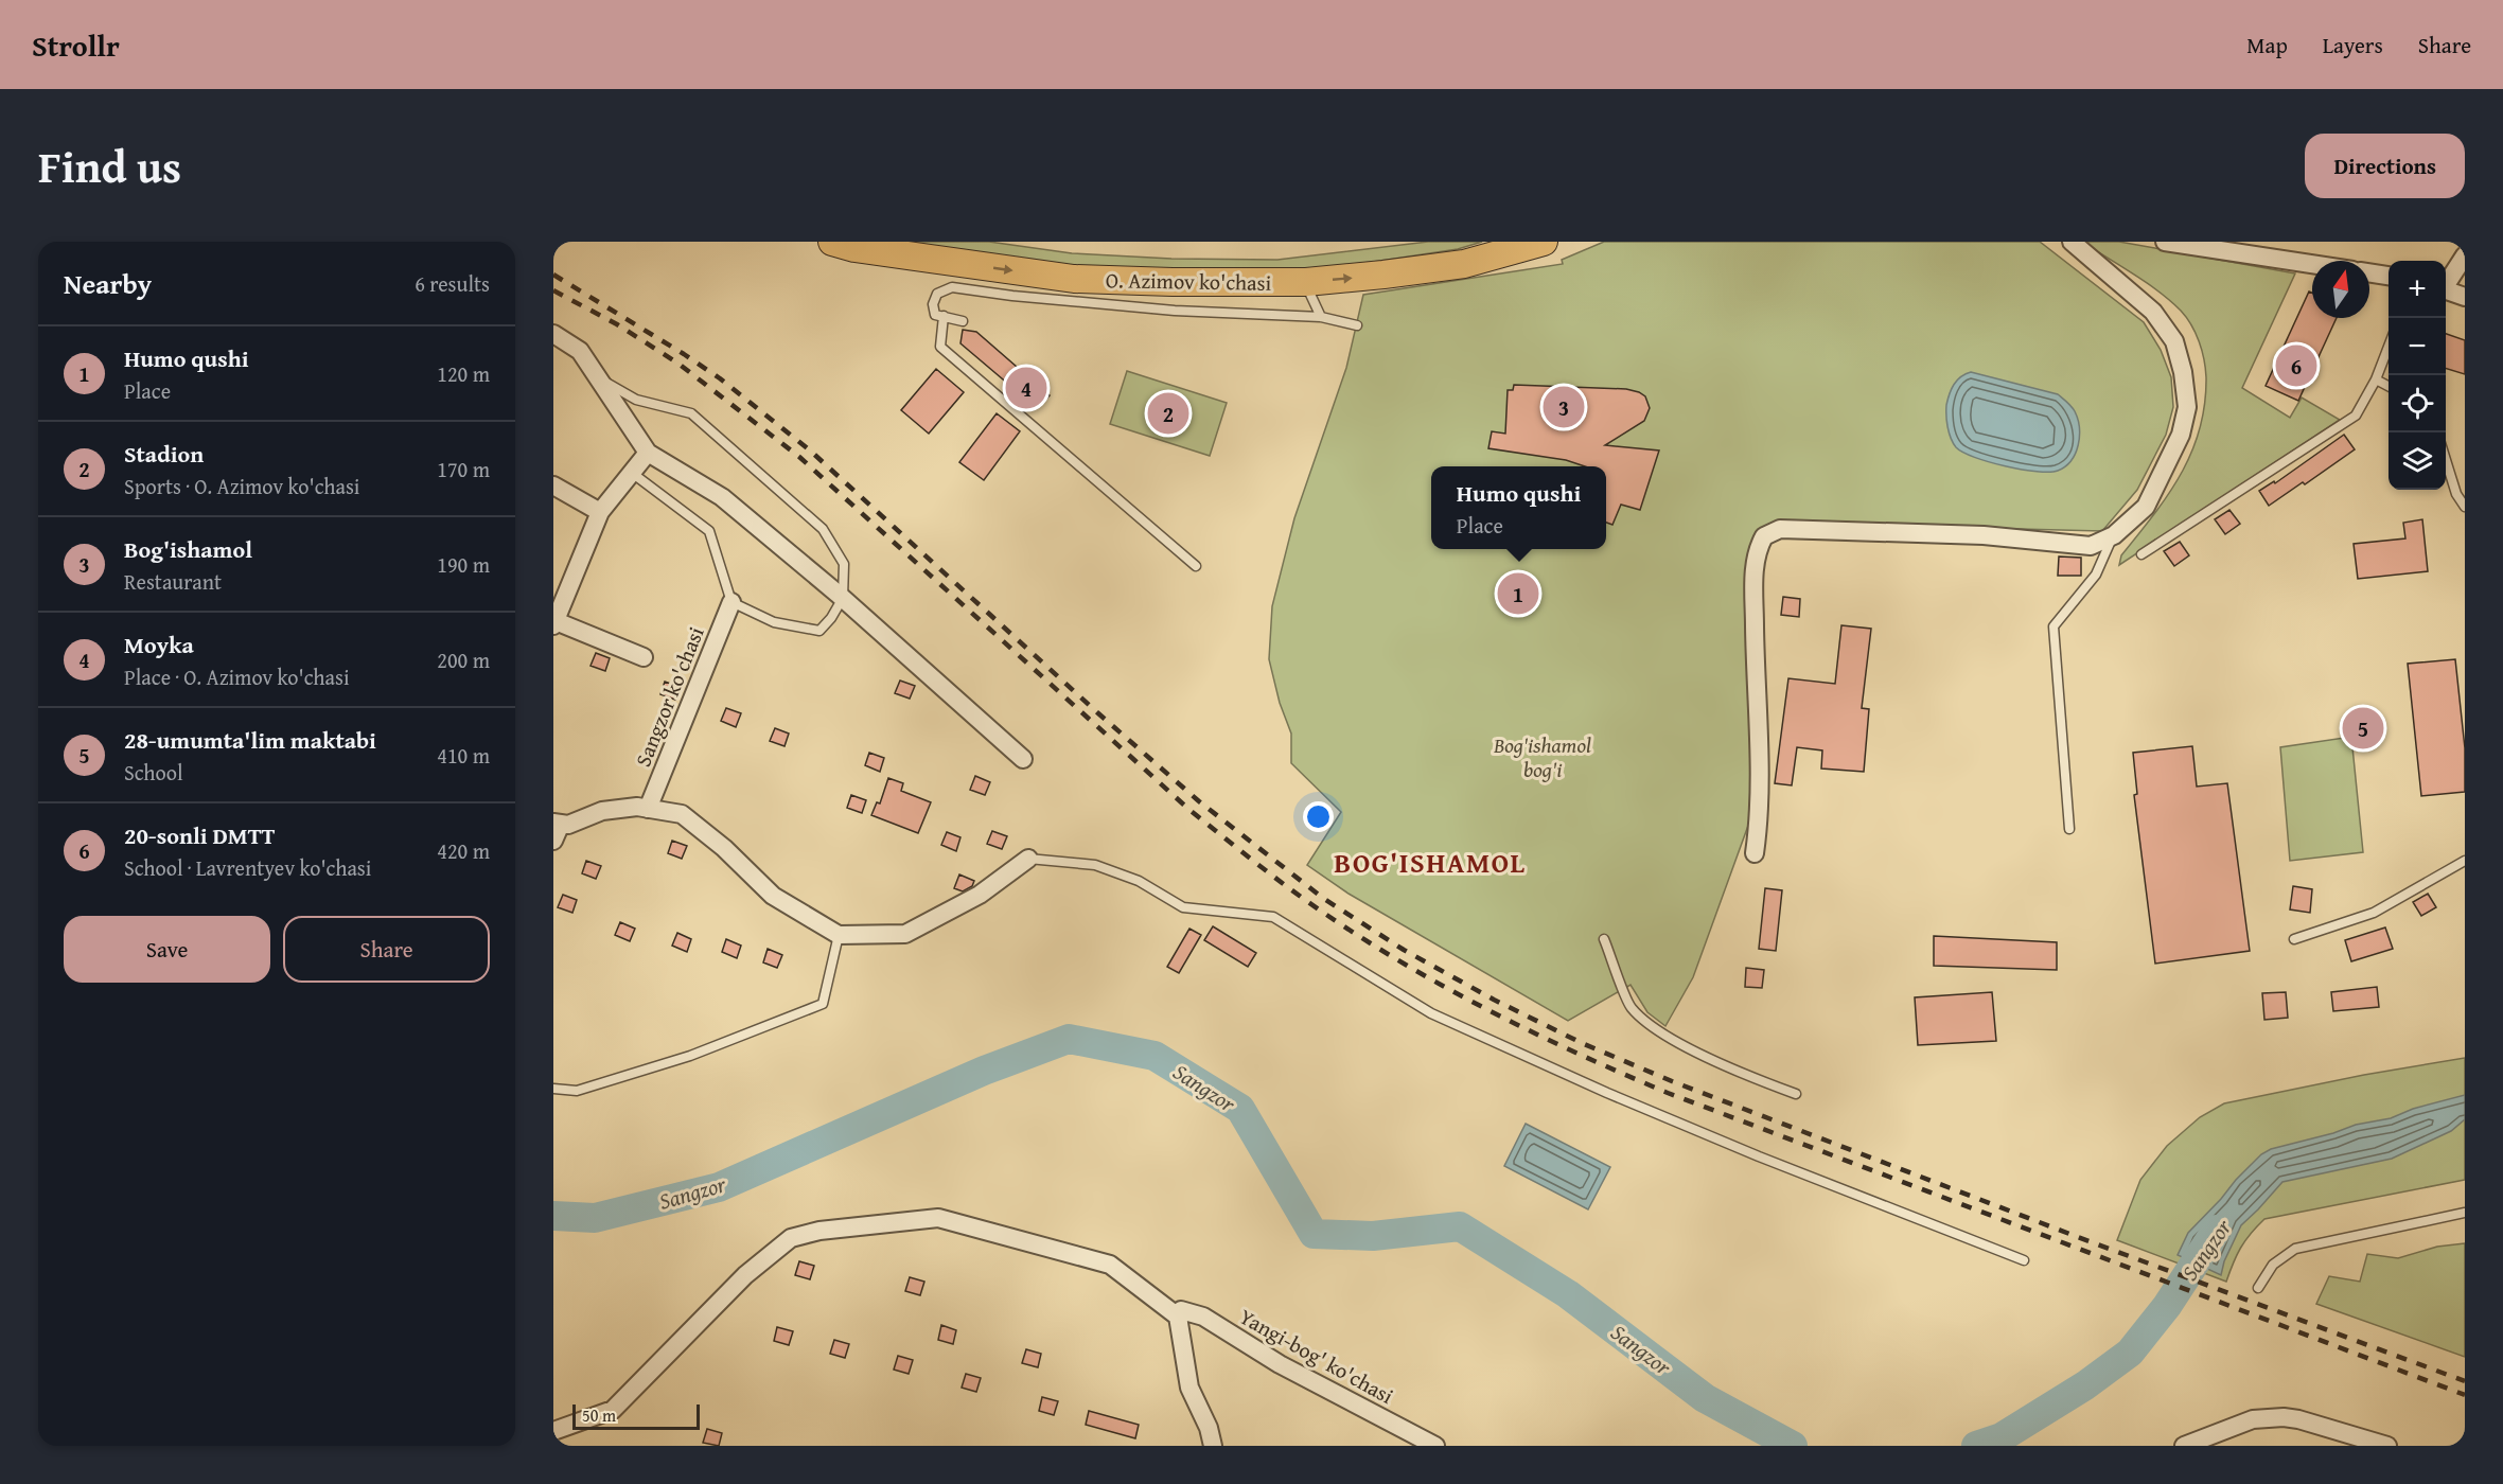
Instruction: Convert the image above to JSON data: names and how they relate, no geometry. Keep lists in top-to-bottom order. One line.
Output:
{"streets":{"main road":["O. Azimov ko'chasi"],"street":["Sangzor ko'chasi","Yangi-bog' ko'chasi"]},"one_way":["O. Azimov ko'chasi"],"districts":["BOG'ISHAMOL"],"water":["Sangzor"],"parks":["Bog'ishamol bog'i"],"scale_bar":"50 m","north":"top","page":{"header":"Strollr","nav":["Map","Layers","Share"],"title":"Find us","buttons":["Directions",["Save","Share"]],"heading":["Nearby","6 results"],"map_buttons":["+","−"],"list":[{"mark":"1","name":"Humo qushi","note":"Place","value":"120 m"},{"mark":"2","name":"Stadion","note":"Sports · O. Azimov ko'chasi","value":"170 m"},{"mark":"3","name":"Bog'ishamol","note":"Restaurant","value":"190 m"},{"mark":"4","name":"Moyka","note":"Place · O. Azimov ko'chasi","value":"200 m"},{"mark":"5","name":"28-umumta'lim maktabi","note":"School","value":"410 m"},{"mark":"6","name":"20-sonli DMTT","note":"School · Lavrentyev ko'chasi","value":"420 m"}],"pins":["6","4","3","2","1","5"],"popup":["Humo qushi","Place"],"scale":"50 m"}}
